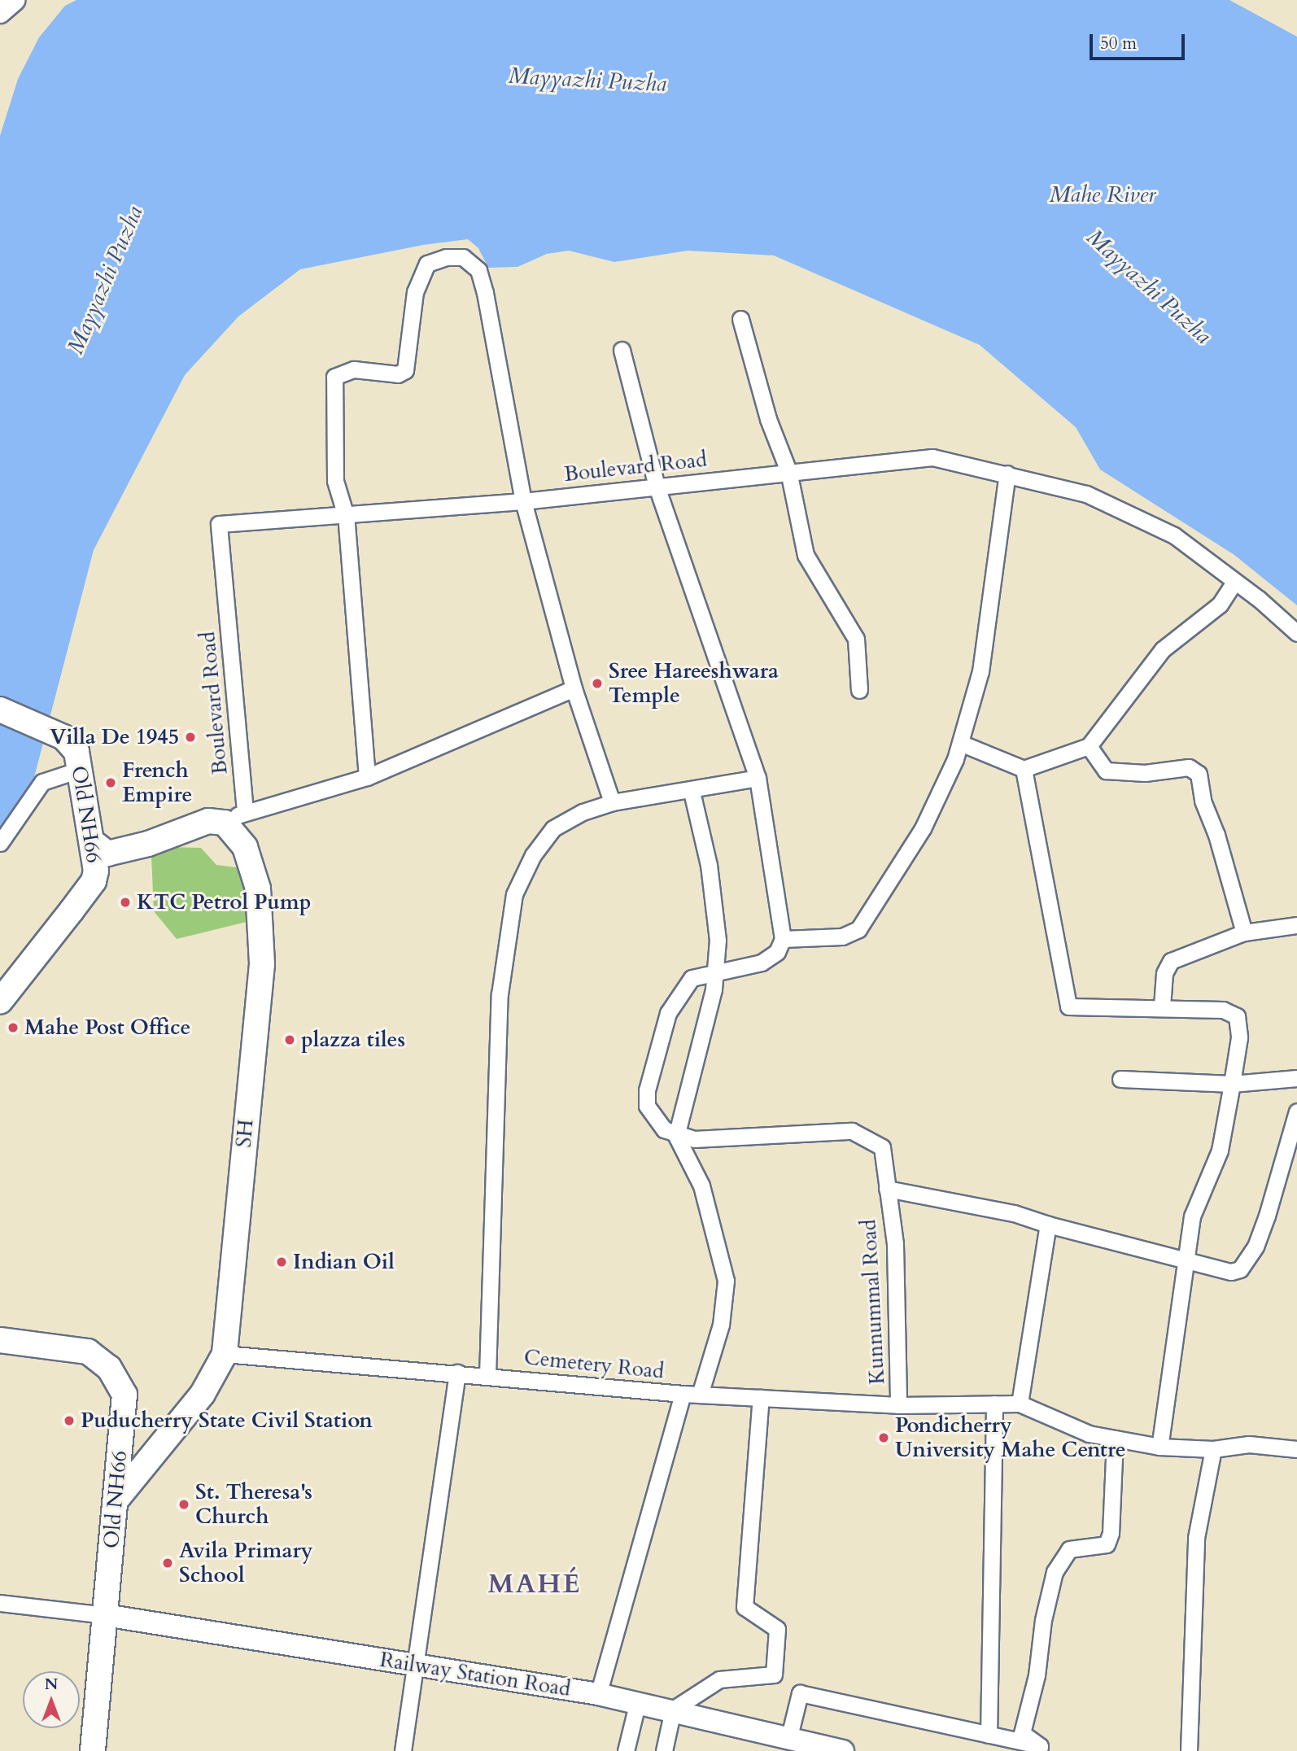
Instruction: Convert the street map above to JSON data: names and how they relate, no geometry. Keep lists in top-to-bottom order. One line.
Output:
{"streets":{"main road":["Old NH66","SH"],"street":["Boulevard Road","Kunnummal Road","Cemetery Road","Railway Station Road"]},"crossings":[["Boulevard Road","SH"],["Old NH66","SH"],["Old NH66","Railway Station Road"],["SH","Cemetery Road"],["Cemetery Road","Railway Station Road"]],"districts":["MAHÉ"],"water":["Mayyazhi Puzha","Mahe River"],"places":["Sree Hareeshwara Temple","Villa De 1945","French Empire","KTC Petrol Pump","Mahe Post Office","plazza tiles","Indian Oil","Puducherry State Civil Station","Pondicherry University Mahe Centre","St. Theresa's Church","Avila Primary School"],"scale_bar":"50 m","north":"top"}
